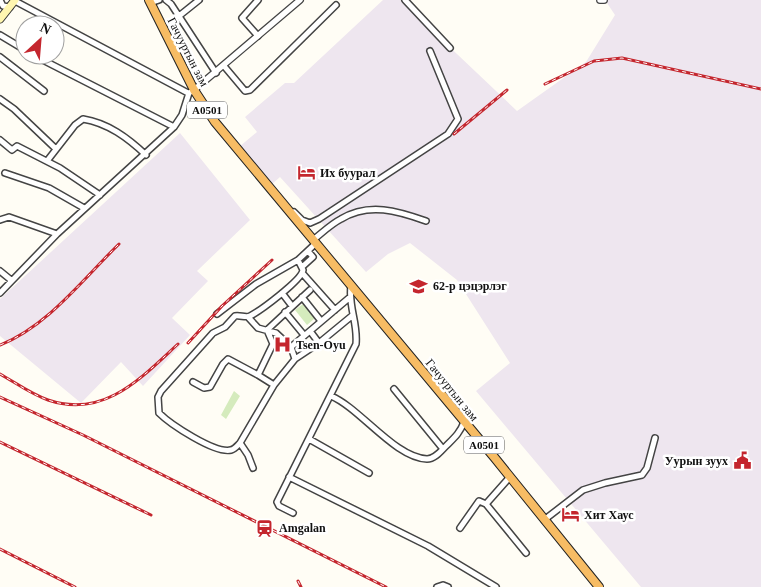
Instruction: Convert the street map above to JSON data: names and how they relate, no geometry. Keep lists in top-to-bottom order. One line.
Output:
{"streets":{"highway":["Гачууртын зам","A0501"]},"places":{"hotel":["Их буурал","Хит Хаус"],"school or university":["62-р цэцэрлэг"],"hospital":["Tsen-Oyu"],"public building":["Уурын зуух"],"station":["Amgalan"]},"north":"top right"}
